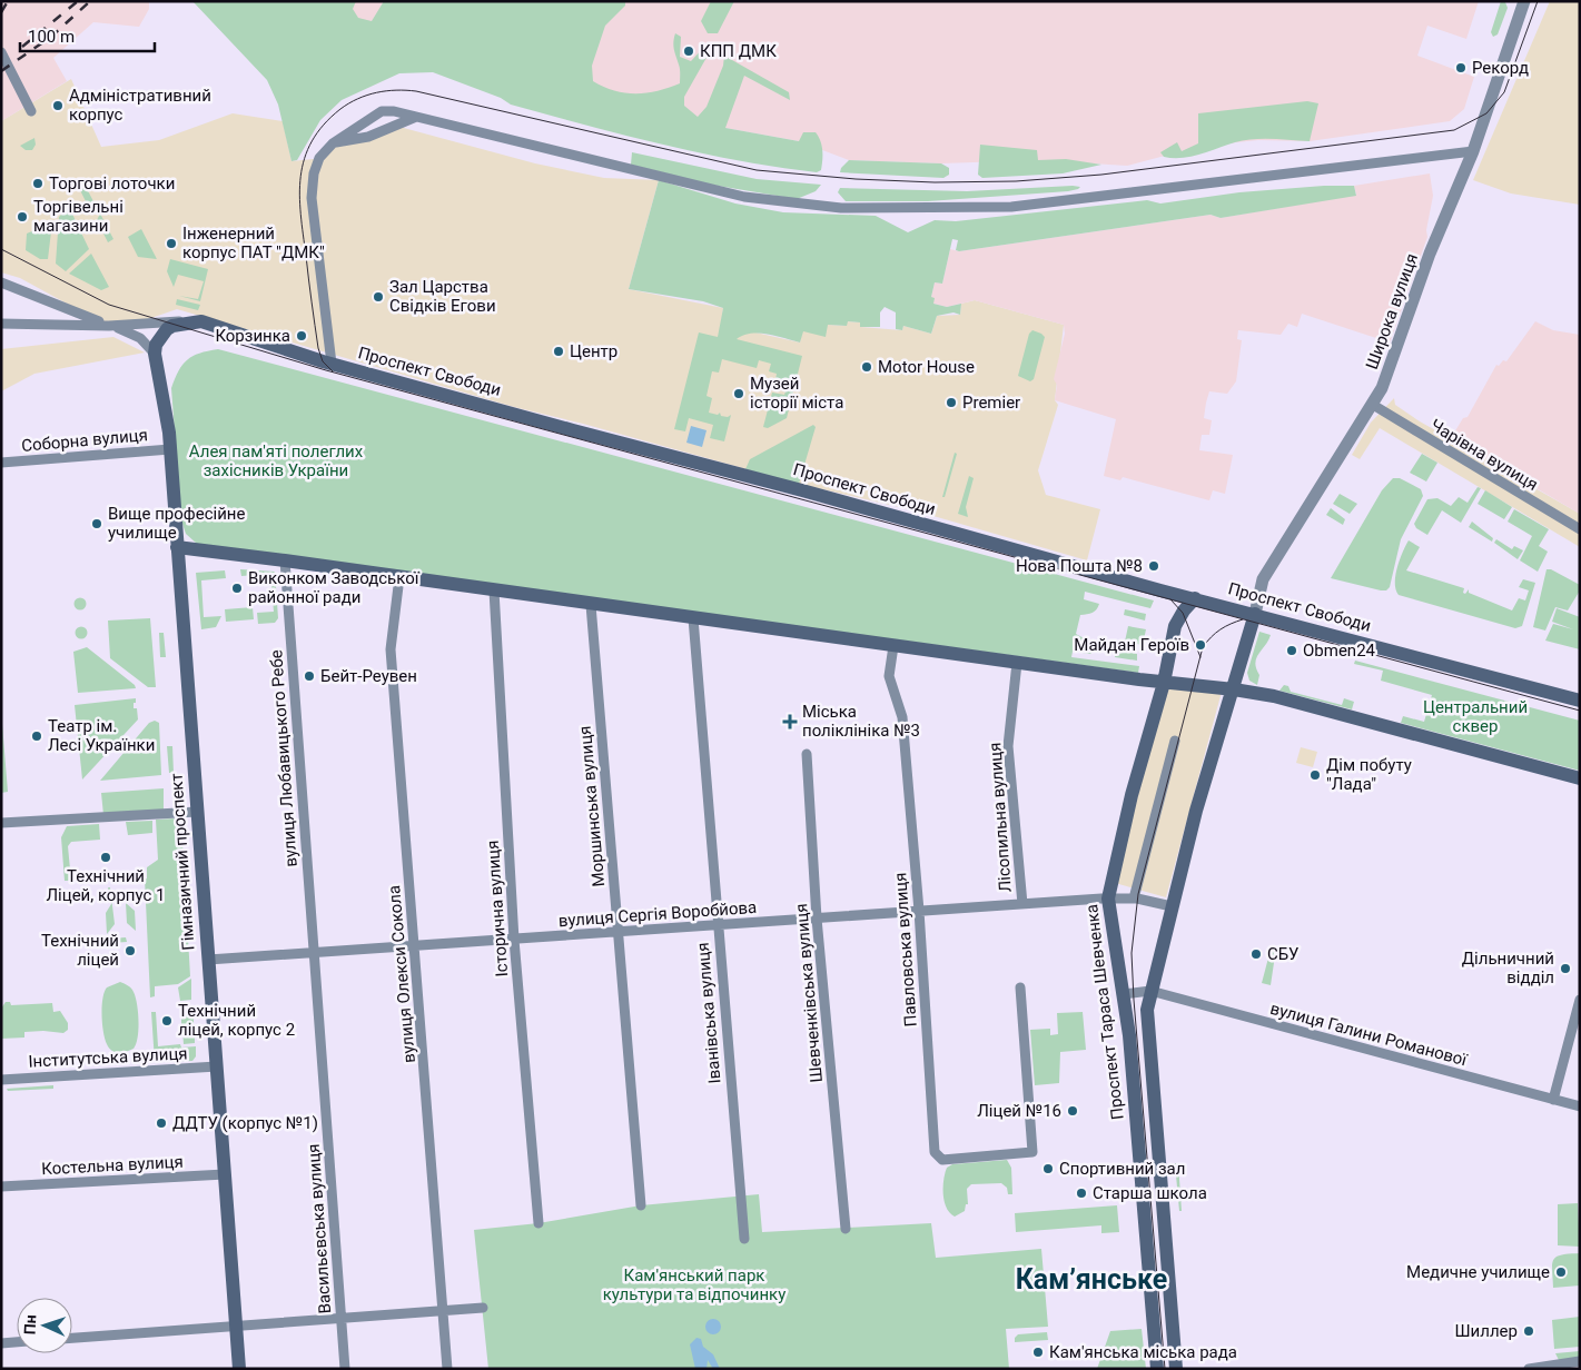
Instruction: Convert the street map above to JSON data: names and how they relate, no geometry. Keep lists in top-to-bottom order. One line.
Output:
{"streets":{"main road":["Проспект Свободи","Гімназичний проспект","Проспект Тараса Шевченка"],"street":["Широка вулиця","Соборна вулиця","Чарівна вулиця","вулиця Любавицького Ребе","Моршинська вулиця","Лісопильна вулиця","Історична вулиця","вулиця Сергія Воробйова","Павловська вулиця","вулиця Олекси Сокола","Шевченківська вулиця","Іванівська вулиця","вулиця Галини Романової","Інститутська вулиця","Костельна вулиця","Васильєвська вулиця"]},"crossings":[["Широка вулиця","Проспект Свободи"],["Широка вулиця","Чарівна вулиця"],["Проспект Свободи","Проспект Тараса Шевченка"],["Соборна вулиця","Гімназичний проспект"],["вулиця Любавицького Ребе","вулиця Сергія Воробйова"],["вулиця Любавицького Ребе","Васильєвська вулиця"],["Моршинська вулиця","вулиця Сергія Воробйова"],["Лісопильна вулиця","вулиця Сергія Воробйова"],["Гімназичний проспект","вулиця Сергія Воробйова"],["Гімназичний проспект","Інститутська вулиця"],["Гімназичний проспект","Костельна вулиця"],["Історична вулиця","вулиця Сергія Воробйова"],["вулиця Сергія Воробйова","Павловська вулиця"],["вулиця Сергія Воробйова","вулиця Олекси Сокола"],["вулиця Сергія Воробйова","Шевченківська вулиця"],["вулиця Сергія Воробйова","Проспект Тараса Шевченка"],["вулиця Сергія Воробйова","Іванівська вулиця"],["вулиця Сергія Воробйова","Васильєвська вулиця"]],"districts":["Кам’янське"],"parks":["Алея пам'яті полеглих захісників України","Центральний сквер","Кам'янський парк культури та відпочинку"],"places":{"other":["КПП ДМК","Рекорд","Адміністративний корпус","Торгові лоточки","Торгівельні магазини","Інженерний корпус ПАТ \"ДМК\"","Зал Царства Свiдкiв Егови","Корзинка","Центр","Motor House","Музей історії міста","Premier","Вище професійне училище","Нова Пошта №8","Виконком Заводської районної ради","Майдан Героїв","Obmen24","Бейт-Реувен","Театр ім. Лесі Українки","Дім побуту \"Лада\"","Технічний Ліцей, корпус 1","Технічний ліцей","СБУ","Дільничний відділ","Технічний ліцей, корпус 2","Ліцей №16","ДДТУ (корпус №1)","Спортивний зал","Старша школа","Медичне училище","Шиллер","Кам'янська міська рада"],"health":["Міська поліклініка №3"]},"scale_bar":"100 m","north":"left"}
